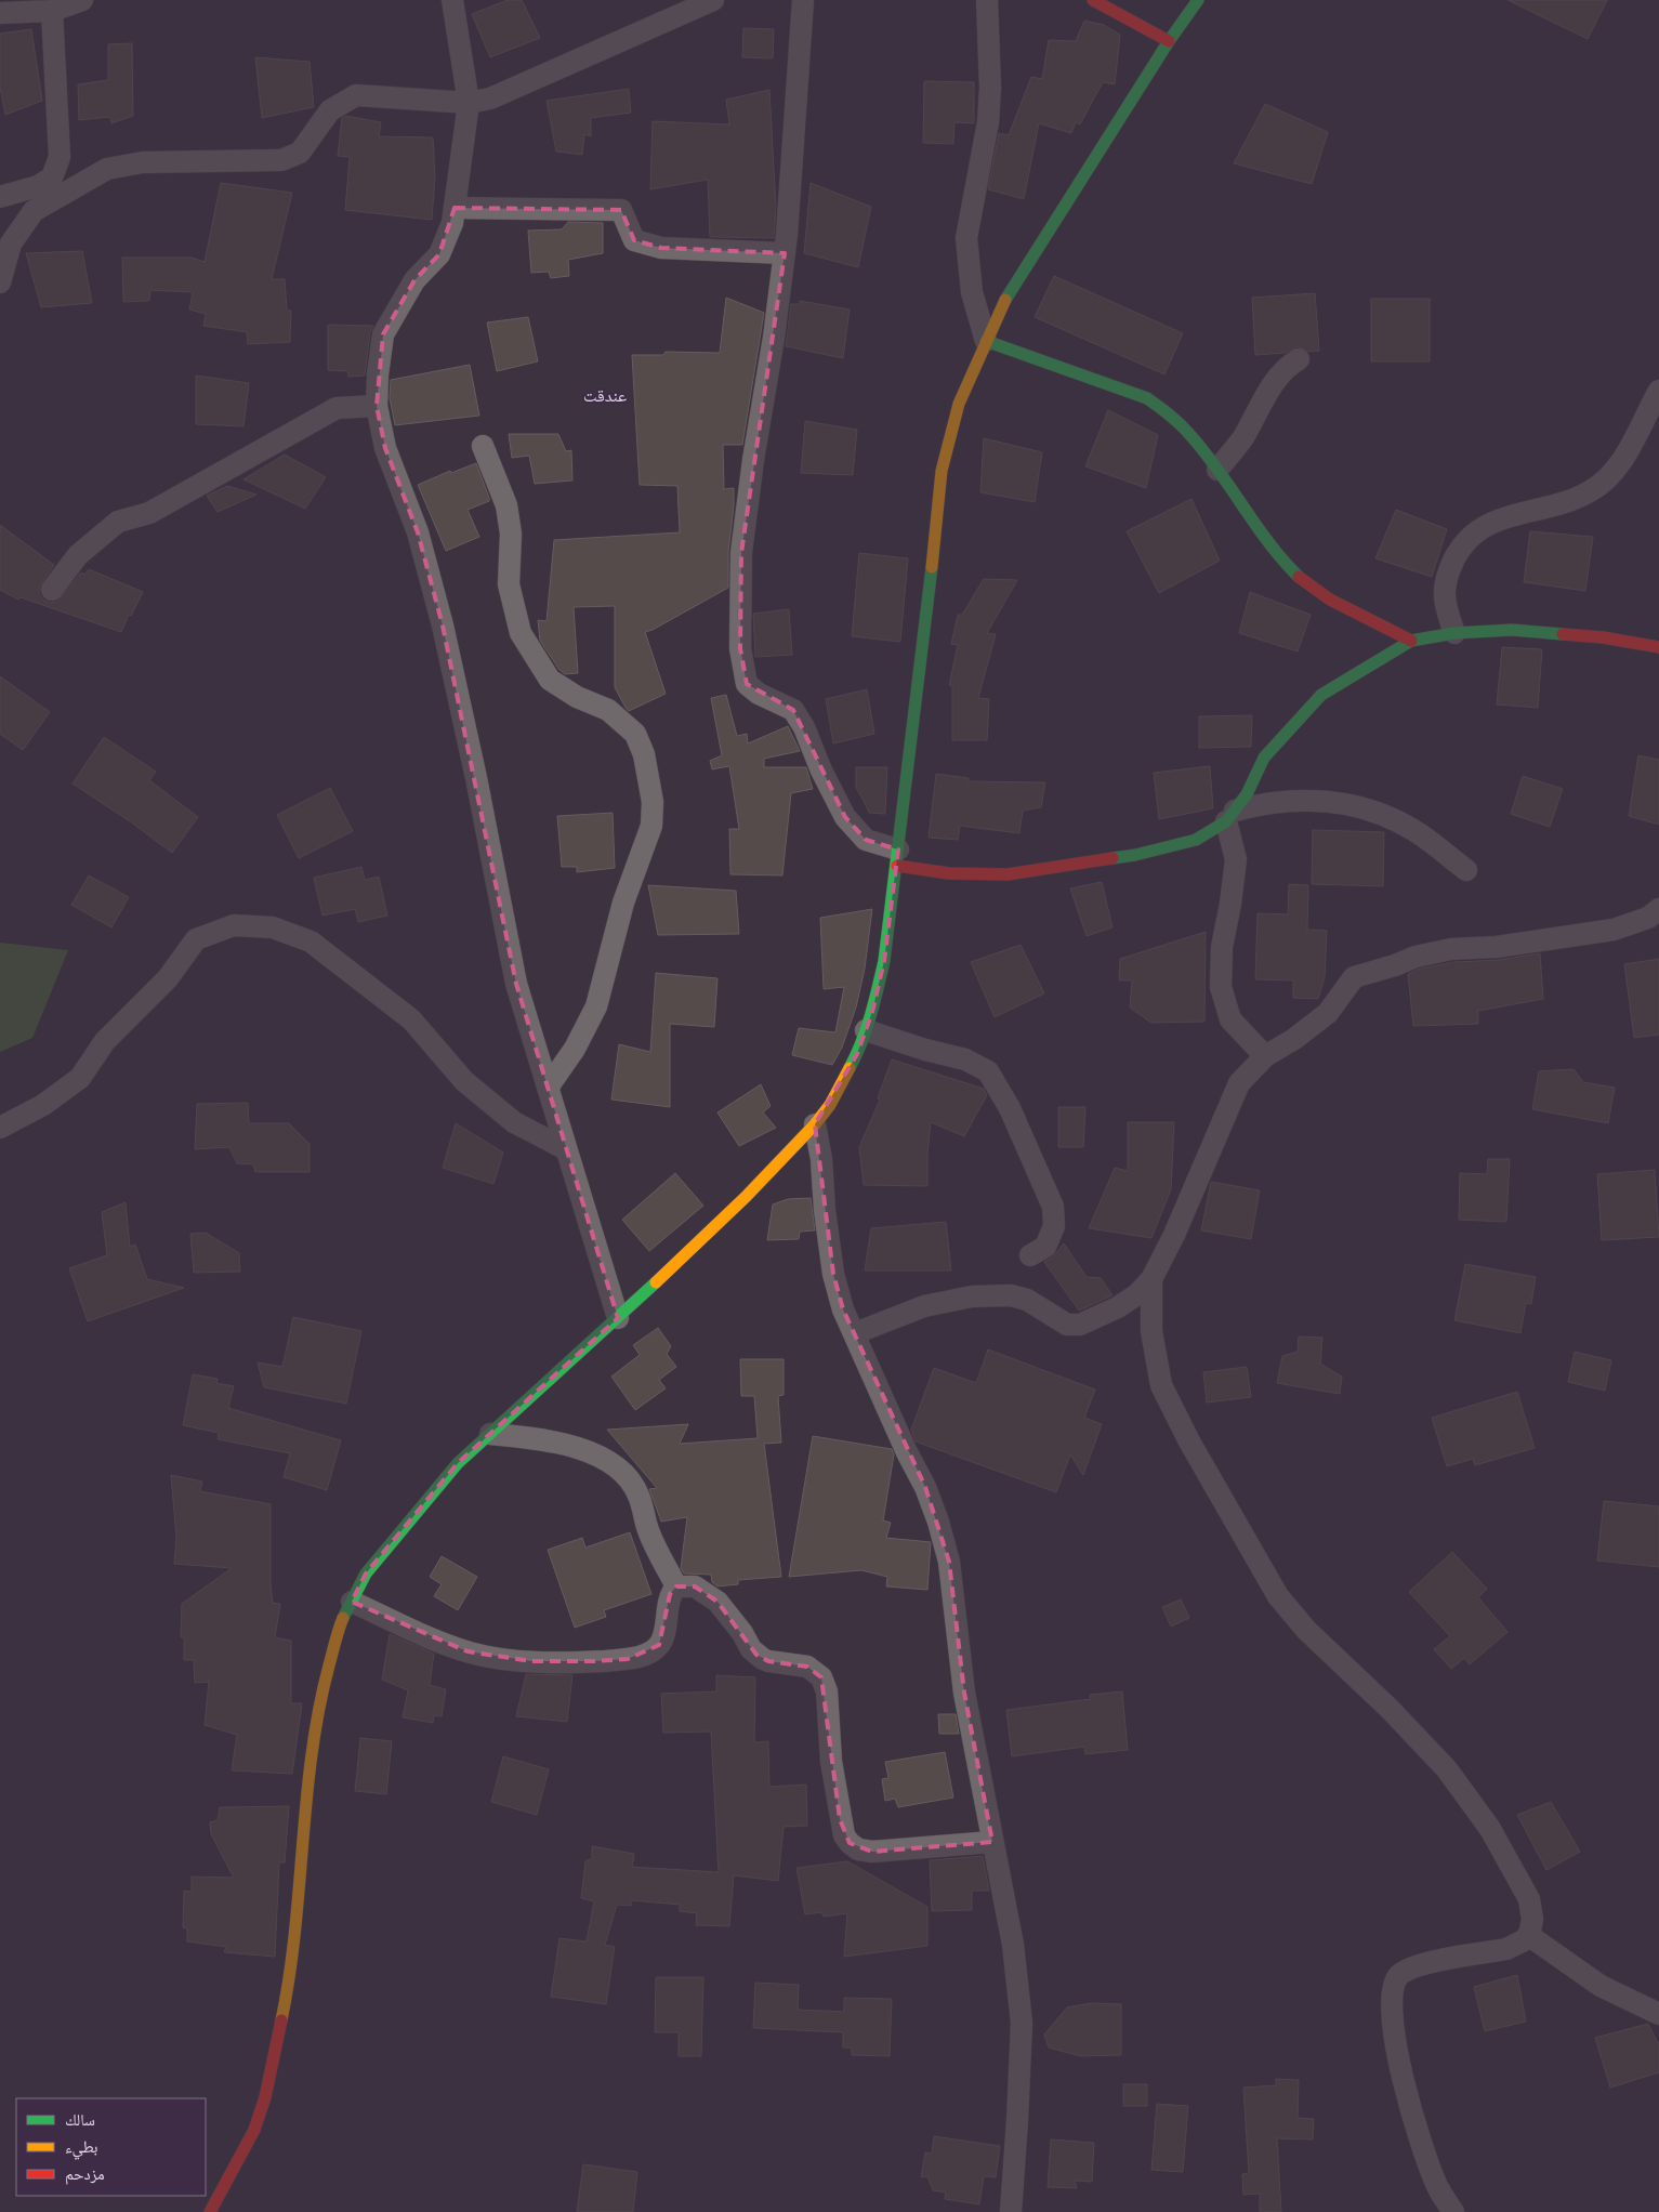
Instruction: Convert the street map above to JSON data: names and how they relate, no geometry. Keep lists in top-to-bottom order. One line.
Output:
{"districts":["عندقت"],"legend":["سالك","بطيء","مزدحم"]}
